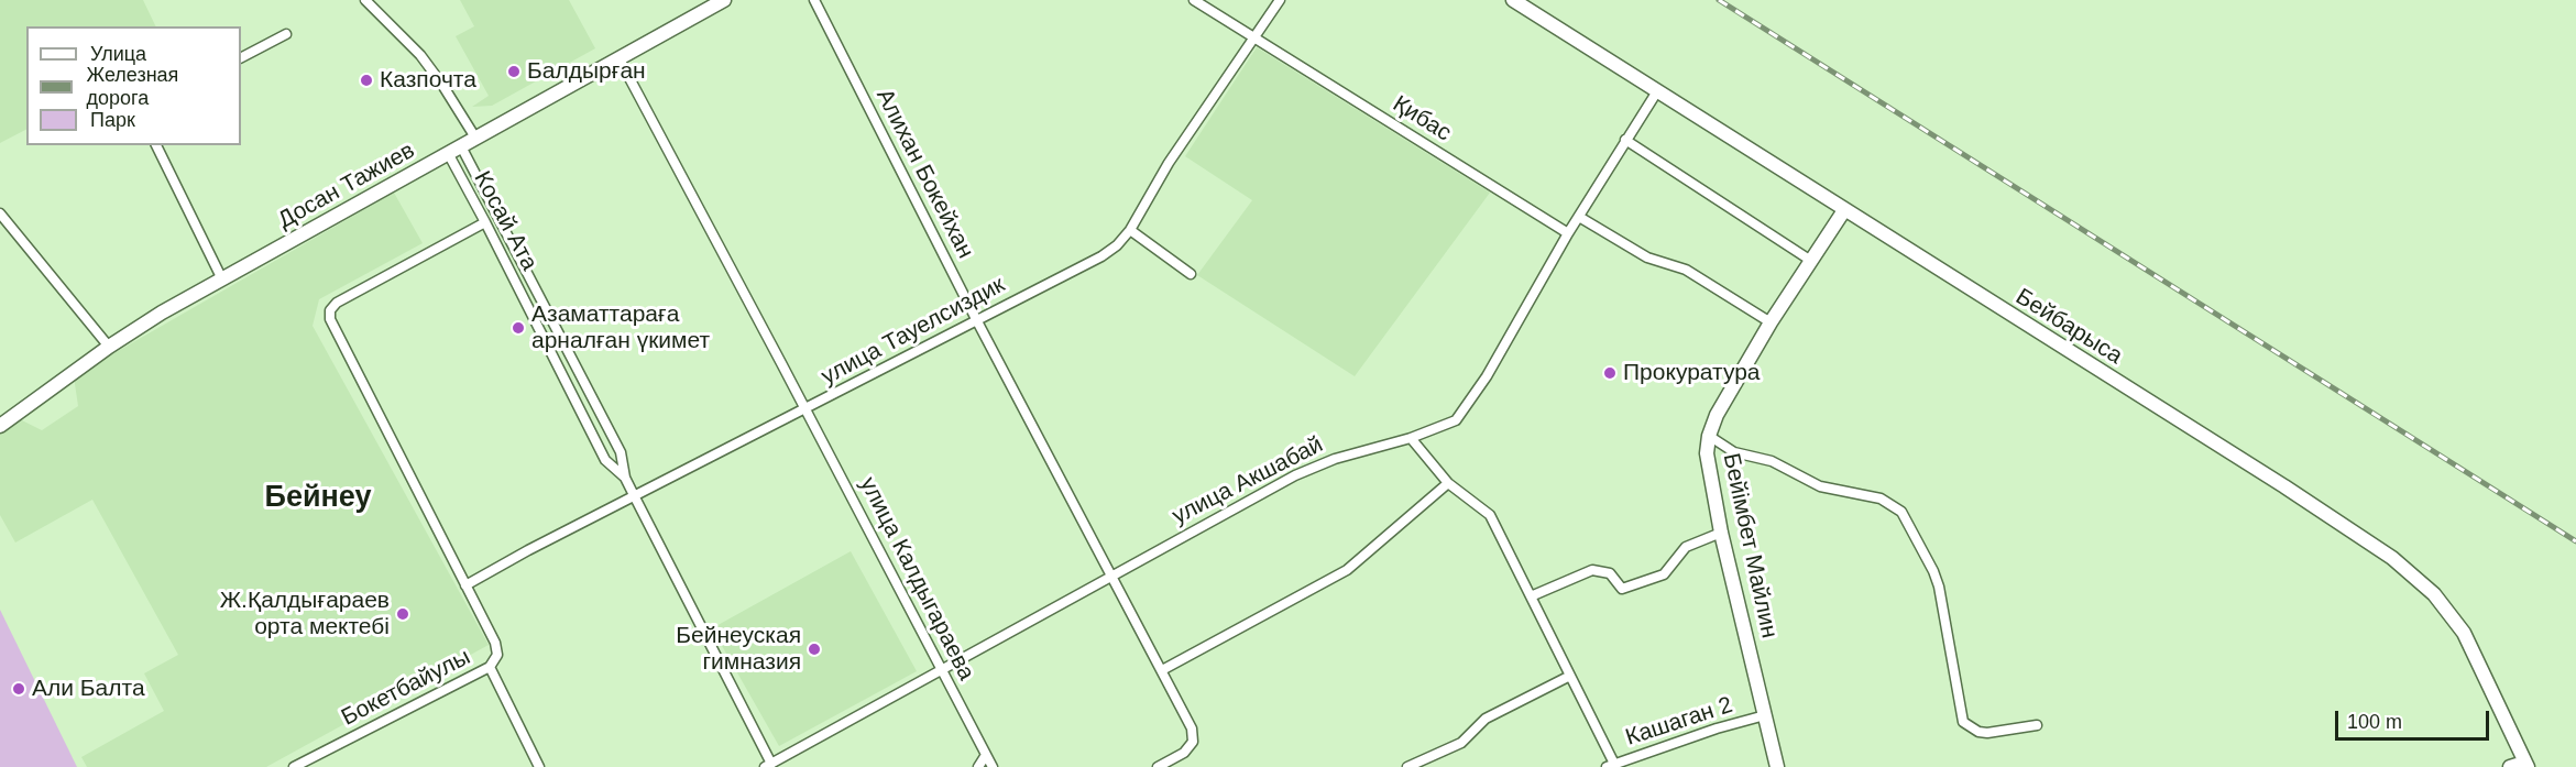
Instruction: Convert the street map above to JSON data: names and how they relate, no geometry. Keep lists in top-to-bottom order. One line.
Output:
{"streets":{"street":["Қибас","Алихан Бокейхан","Досан Тажиев","Косай Ата","Бейбарыса","улица Тауелсиздик","улица Акшабай","Бейімбет Майлин","улица Калдыгараева","Бокетбайулы","Кашаган 2"]},"crossings":[["Қибас","улица Тауелсиздик"],["Қибас","улица Акшабай"],["Алихан Бокейхан","улица Тауелсиздик"],["Алихан Бокейхан","улица Акшабай"],["Досан Тажиев","Косай Ата"],["Досан Тажиев","улица Калдыгараева"],["Косай Ата","улица Тауелсиздик"],["Косай Ата","улица Акшабай"],["Косай Ата","Бокетбайулы"],["Бейбарыса","улица Акшабай"],["Бейбарыса","Бейімбет Майлин"],["улица Тауелсиздик","улица Калдыгараева"],["улица Тауелсиздик","Бокетбайулы"],["улица Акшабай","улица Калдыгараева"],["Бейімбет Майлин","Кашаган 2"]],"districts":["Бейнеу"],"places":["Балдырған","Казпочта","Азаматтараға арналған үкимет","Прокуратура","Ж.Қалдығараев орта мектебі","Бейнеуская гимназия","Али Балта"],"legend":["Улица","Железная дорога","Парк"],"scale_bar":"100 m"}
